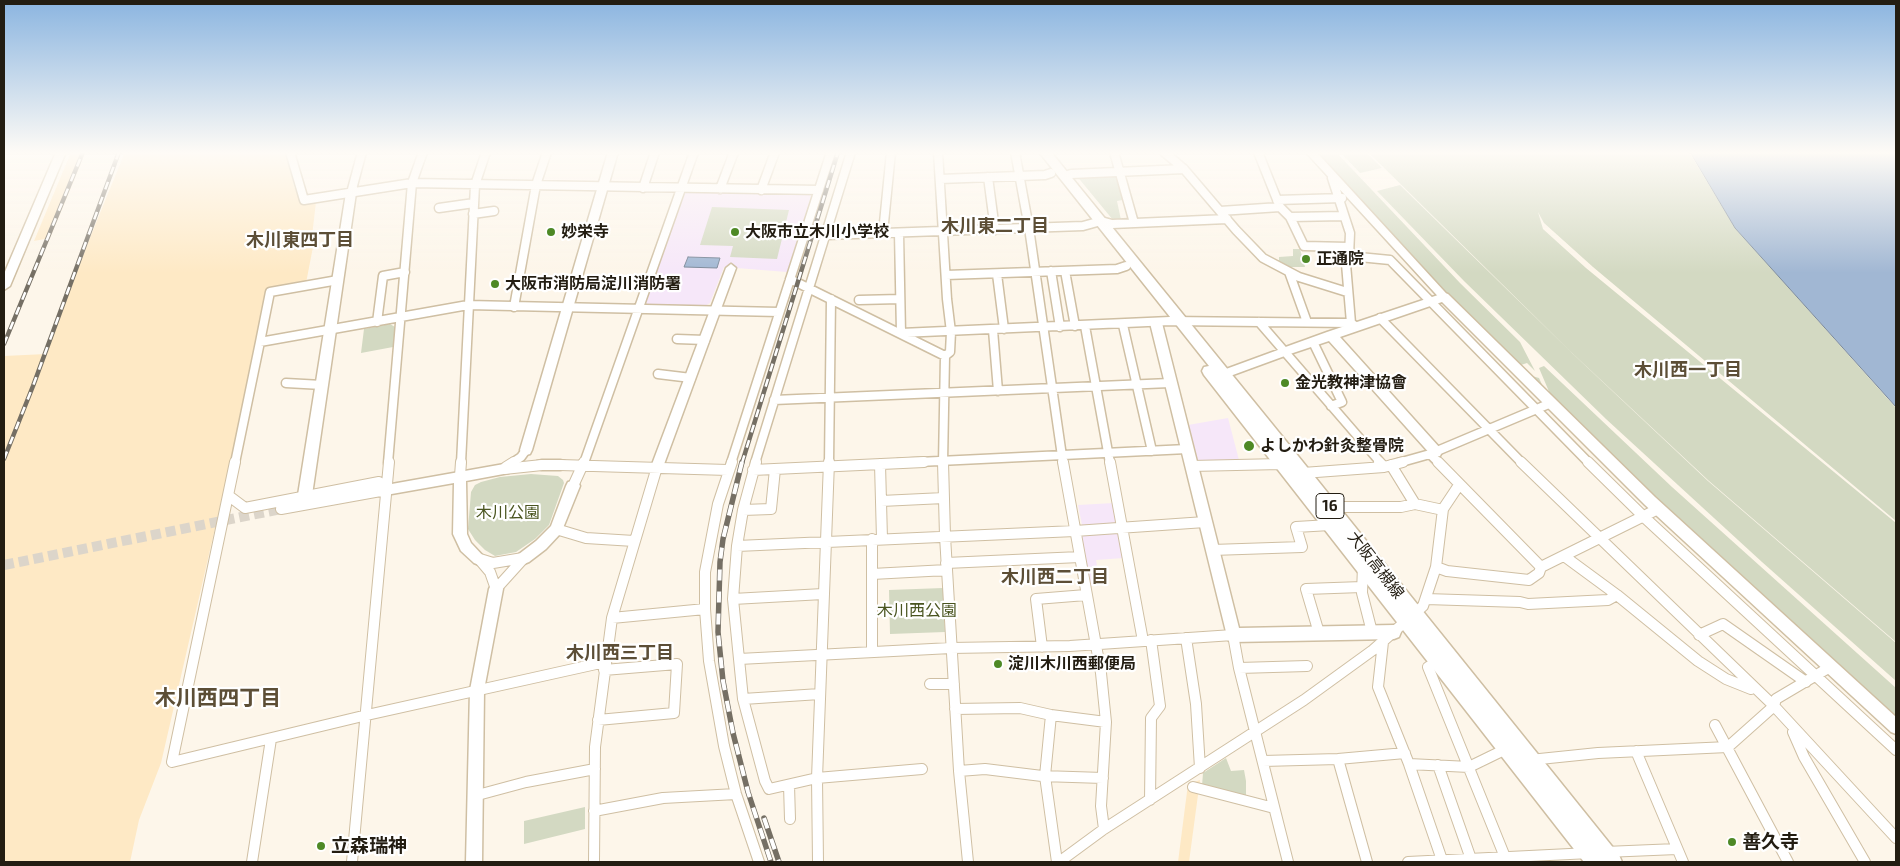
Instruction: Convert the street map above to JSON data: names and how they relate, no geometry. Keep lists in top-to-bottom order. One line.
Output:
{"streets":{"main road":["16","大阪高槻線"]},"districts":["木川東二丁目","木川東四丁目","木川西一丁目","木川西二丁目","木川西三丁目","木川西四丁目"],"parks":["木川公園","木川西公園"],"places":["妙栄寺","大阪市立木川小学校","正通院","大阪市消防局淀川消防署","金光教神津協會","よしかわ針灸整骨院","淀川木川西郵便局","善久寺","立森瑞神"]}
